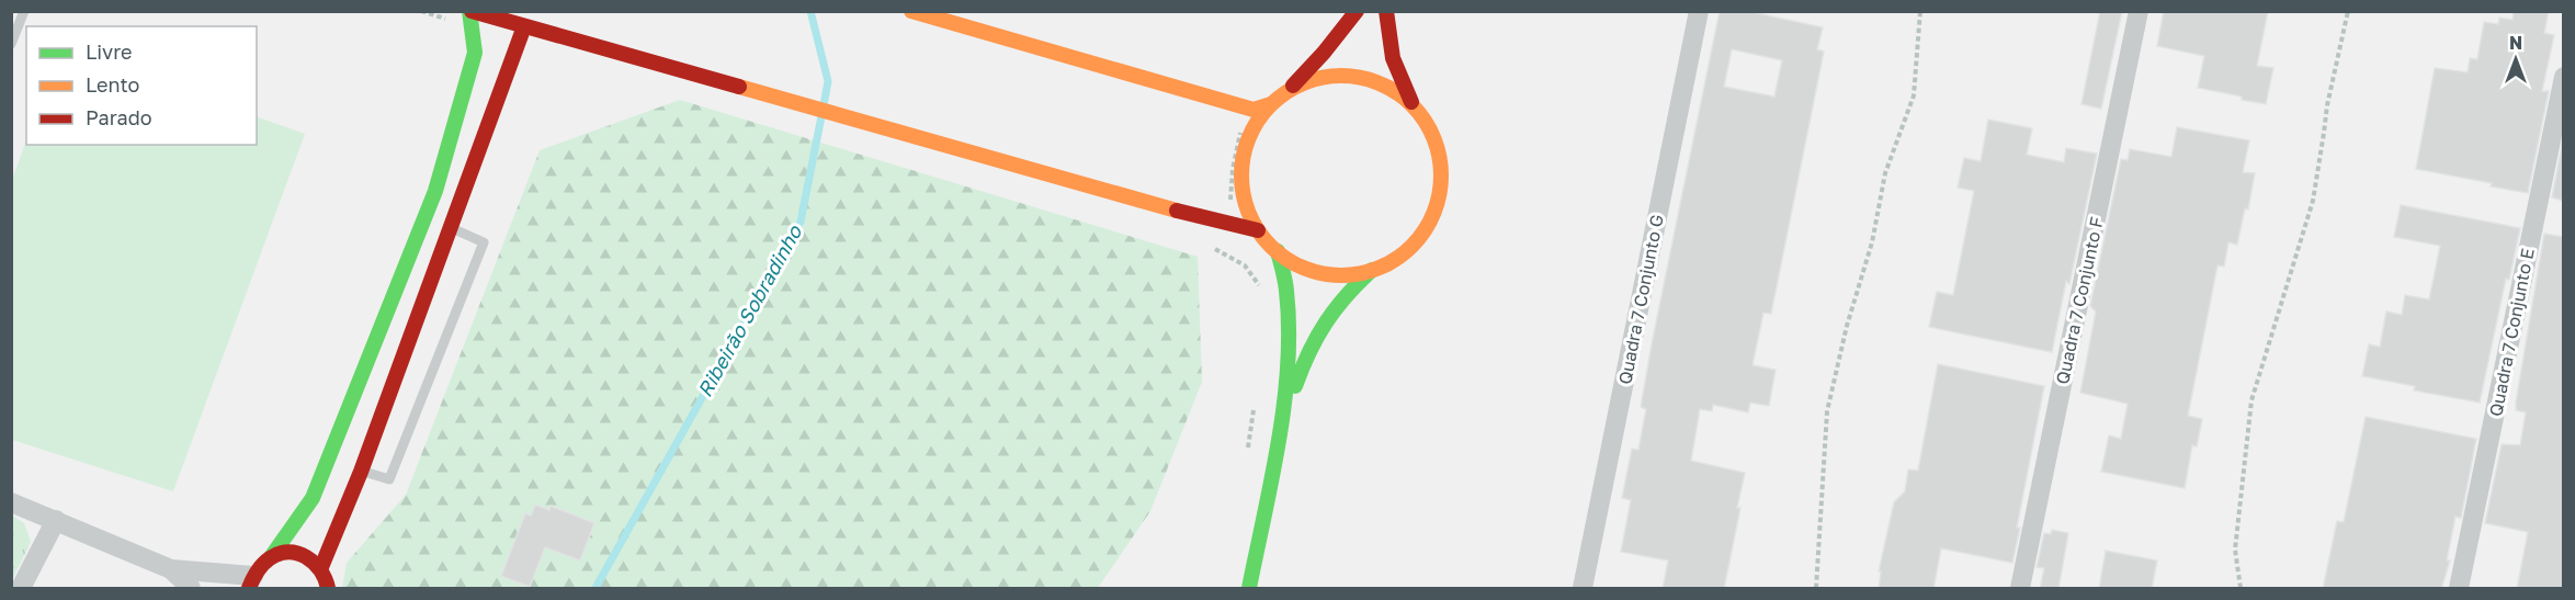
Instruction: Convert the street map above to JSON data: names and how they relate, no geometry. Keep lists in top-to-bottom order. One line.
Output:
{"streets":{"street":["Quadra 7 Conjunto G","Quadra 7 Conjunto F","Quadra 7 Conjunto E"]},"water":["Ribeirão Sobradinho"],"legend":["Livre","Lento","Parado"],"north":"top"}
